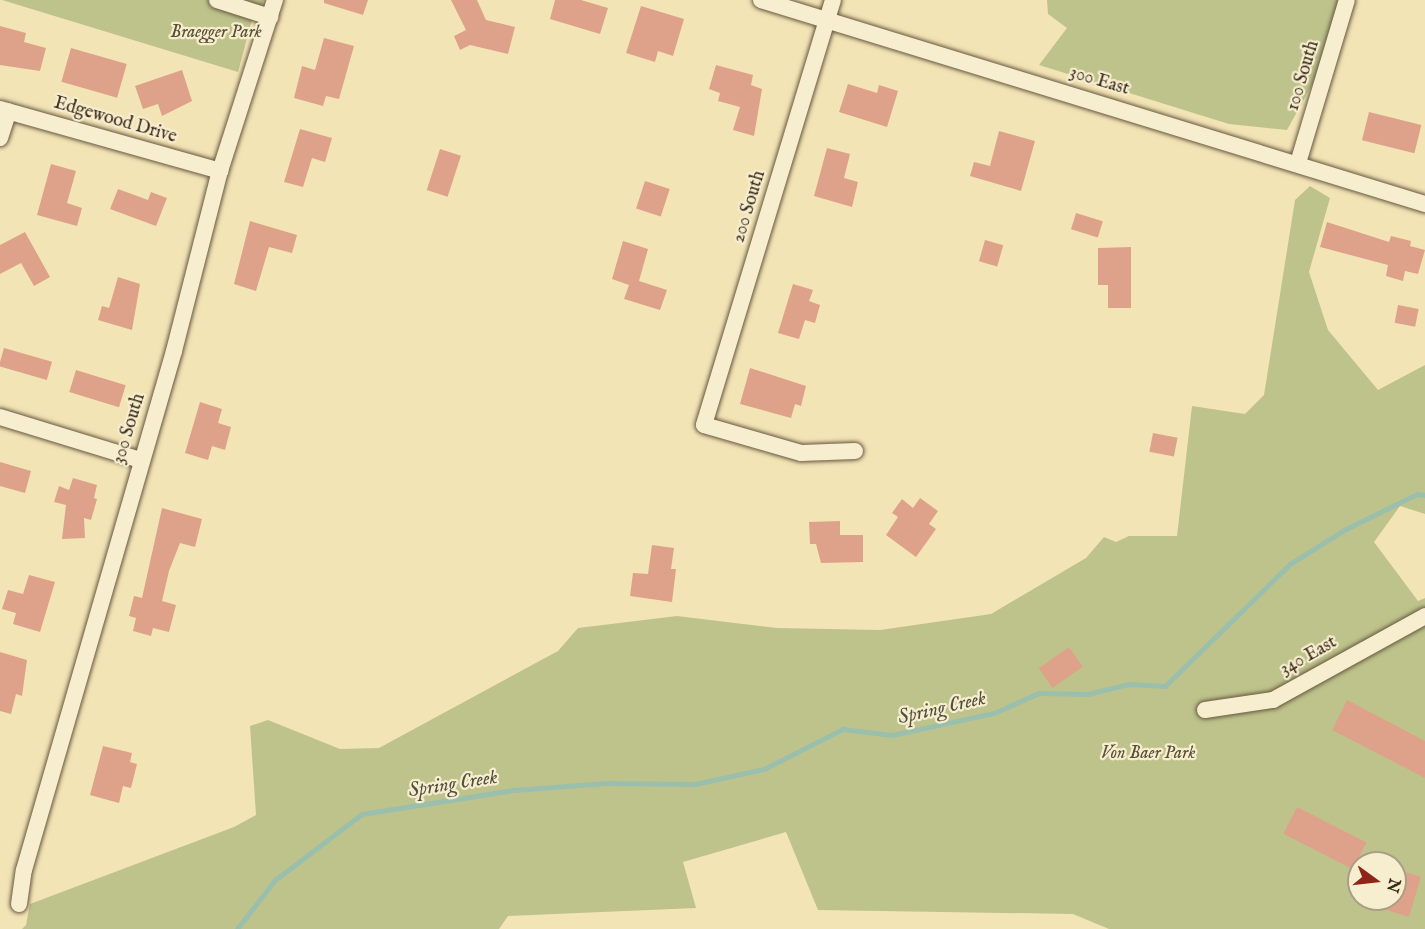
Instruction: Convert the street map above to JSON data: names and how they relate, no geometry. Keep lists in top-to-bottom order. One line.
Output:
{"streets":{"street":["100 South","300 East","Edgewood Drive","200 South","300 South","340 East"]},"crossings":[["100 South","300 East"],["300 East","200 South"],["Edgewood Drive","300 South"]],"water":["Spring Creek"],"parks":["Braegger Park","Von Baer Park"],"north":"right"}
